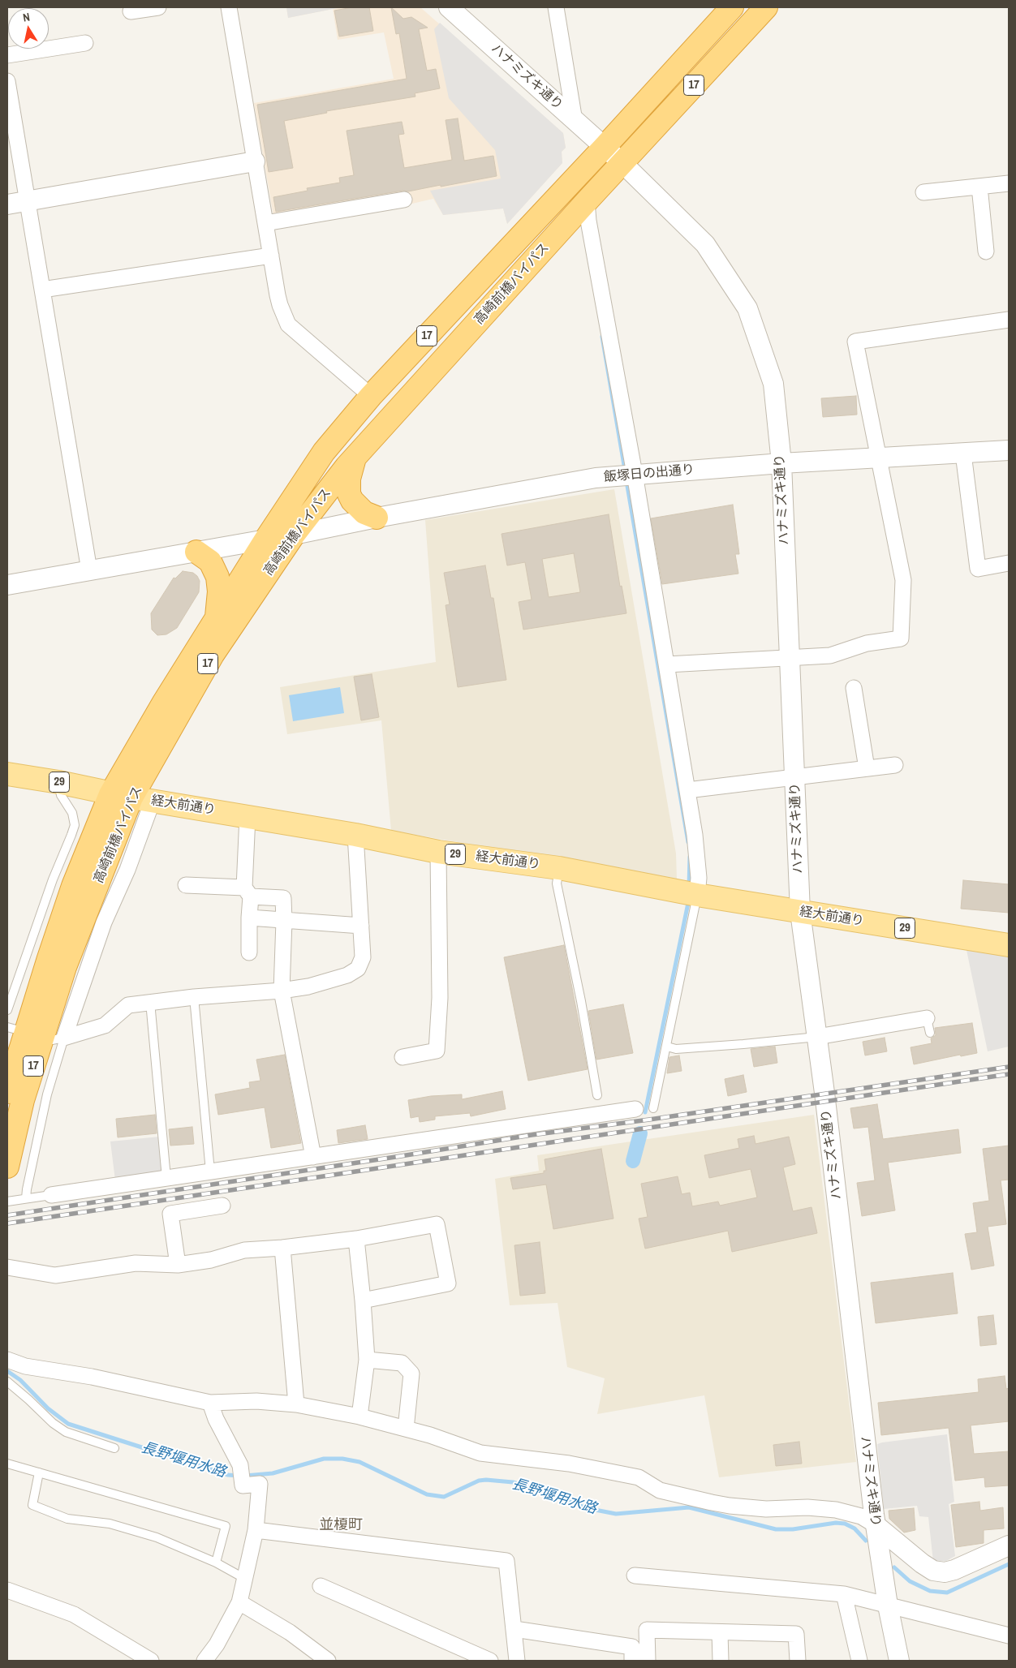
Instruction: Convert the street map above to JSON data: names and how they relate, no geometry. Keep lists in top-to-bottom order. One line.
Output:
{"streets":{"highway":["17","高崎前橋バイパス"],"main road":["29","経大前通り"],"street":["ハナミズキ通り","飯塚日の出通り"]},"crossings":[["ハナミズキ通り","高崎前橋バイパス"],["ハナミズキ通り","飯塚日の出通り"],["ハナミズキ通り","経大前通り"],["高崎前橋バイパス","飯塚日の出通り"],["高崎前橋バイパス","経大前通り"]],"districts":["並榎町"],"water":["長野堰用水路"],"north":"top"}
